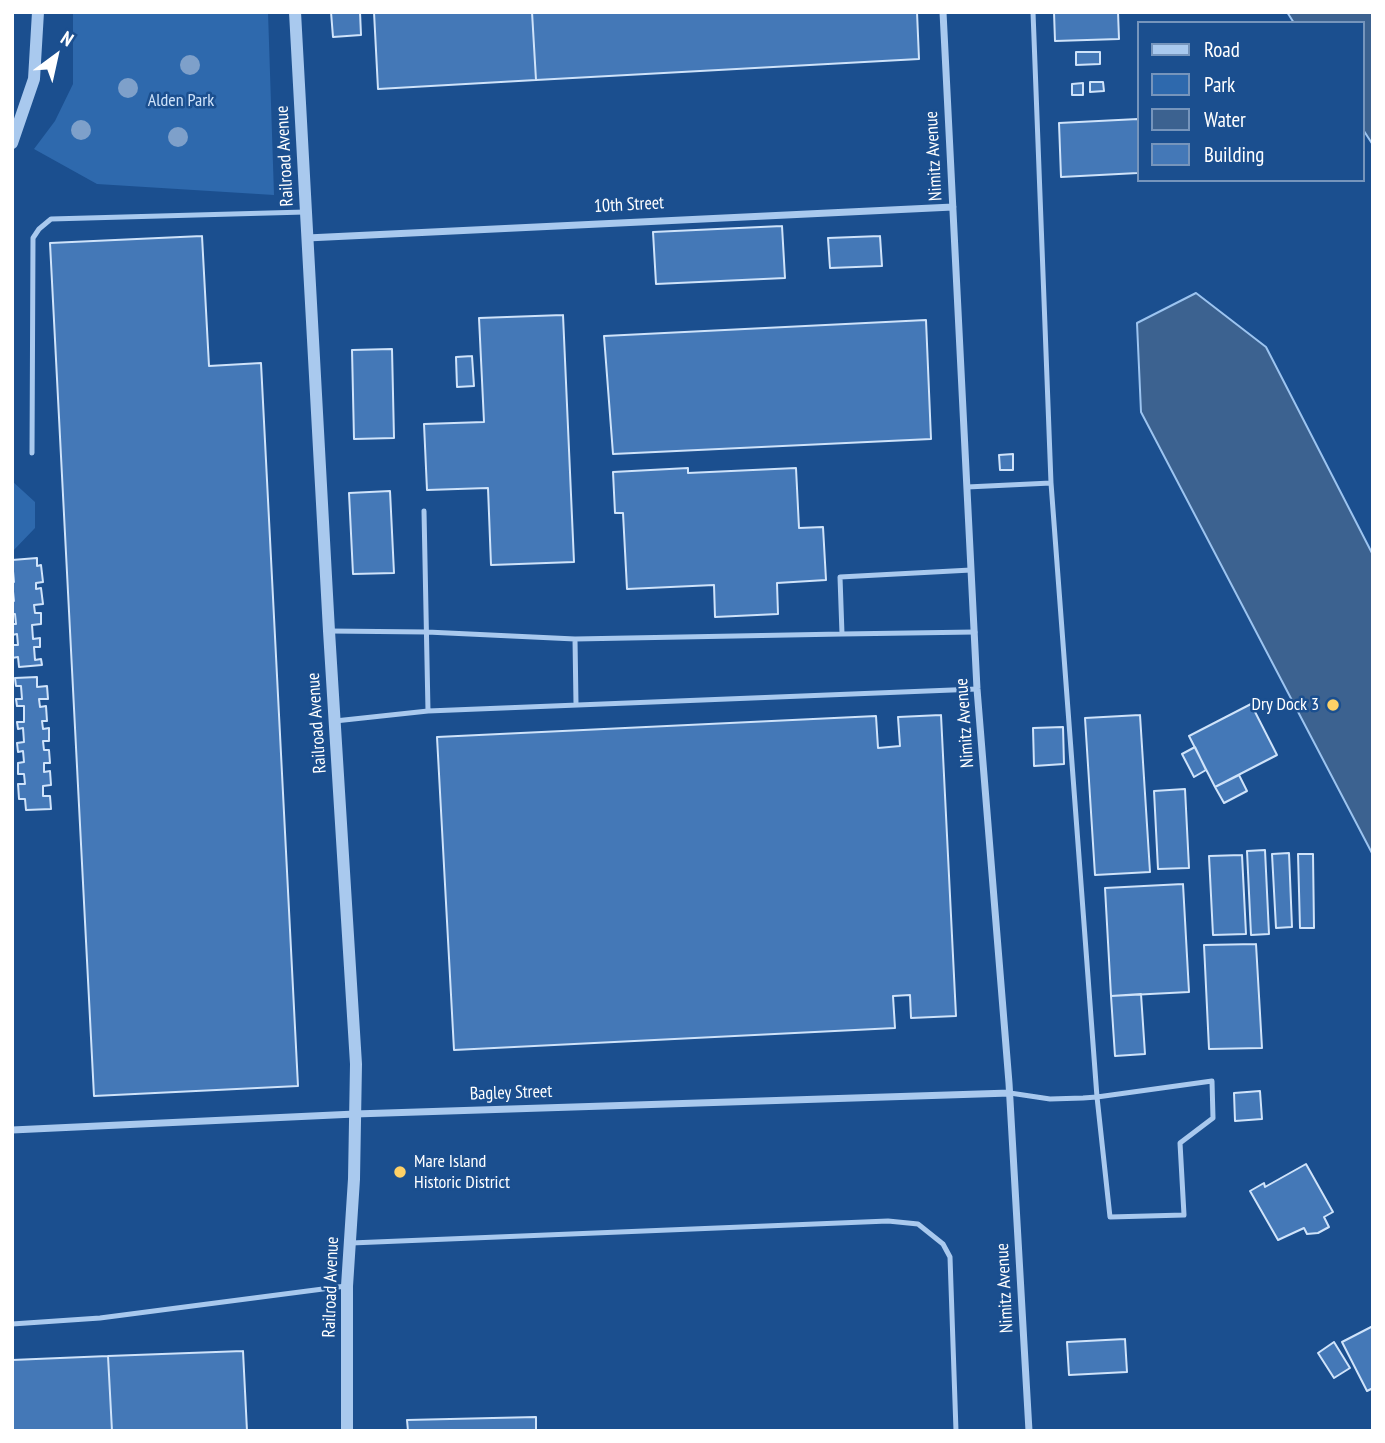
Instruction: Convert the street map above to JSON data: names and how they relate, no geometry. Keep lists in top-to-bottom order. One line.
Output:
{"streets":{"street":["Railroad Avenue","Nimitz Avenue","10th Street","Bagley Street"]},"crossings":[["Railroad Avenue","10th Street"],["Railroad Avenue","Bagley Street"],["Nimitz Avenue","10th Street"],["Nimitz Avenue","Bagley Street"]],"parks":["Alden Park"],"places":["Dry Dock 3","Mare Island Historic District"],"legend":["Road","Park","Water","Building"],"north":"top right"}
